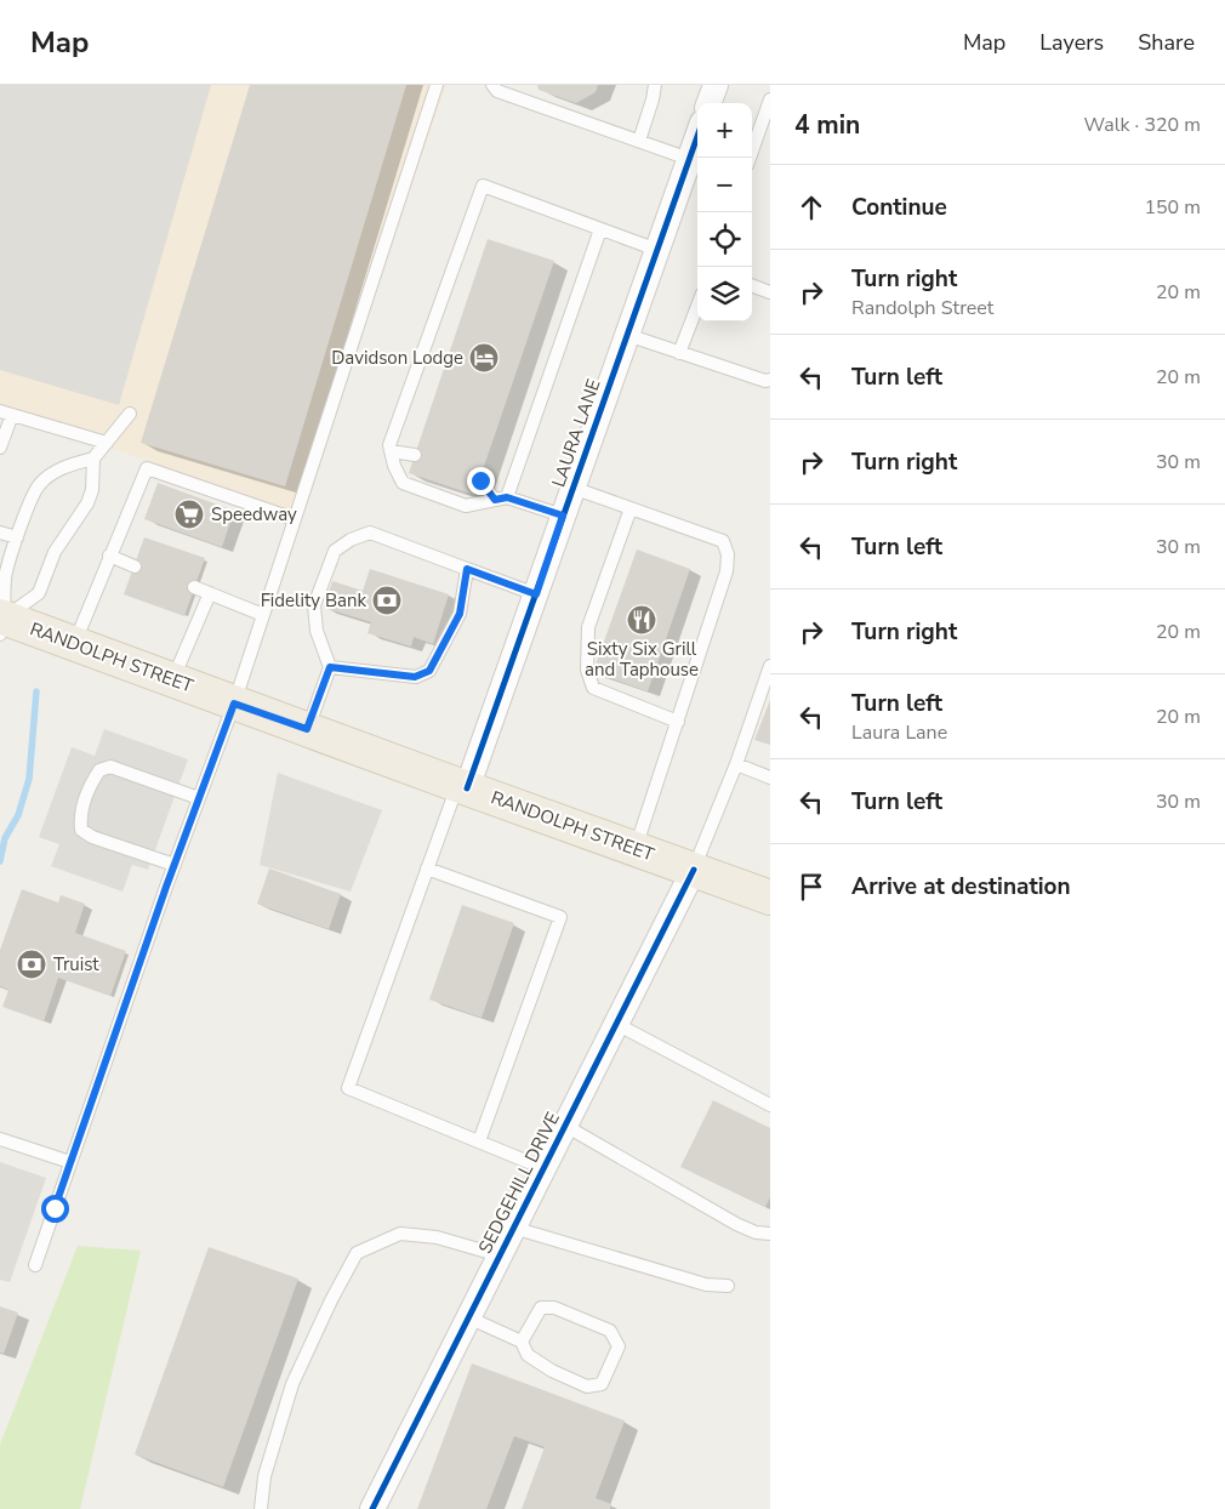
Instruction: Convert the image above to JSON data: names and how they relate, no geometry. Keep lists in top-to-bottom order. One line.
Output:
{"streets":{"main road":["RANDOLPH STREET"],"street":["LAURA LANE","SEDGEHILL DRIVE"]},"crossings":[["LAURA LANE","RANDOLPH STREET"],["RANDOLPH STREET","SEDGEHILL DRIVE"]],"places":{"hotel":["Davidson Lodge"],"supermarket":["Speedway"],"bank":["Fidelity Bank","Truist"],"restaurant":["Sixty Six Grill and Taphouse"]},"page":{"header":"Map","nav":["Map","Layers","Share"],"heading":["4 min","Walk · 320 m"],"map_buttons":["+","−"],"list":[["Continue","150 m"],["Turn right","Randolph Street","20 m"],["Turn left","20 m"],["Turn right","30 m"],["Turn left","30 m"],["Turn right","20 m"],["Turn left","Laura Lane","20 m"],["Turn left","30 m"],"Arrive at destination"]}}
